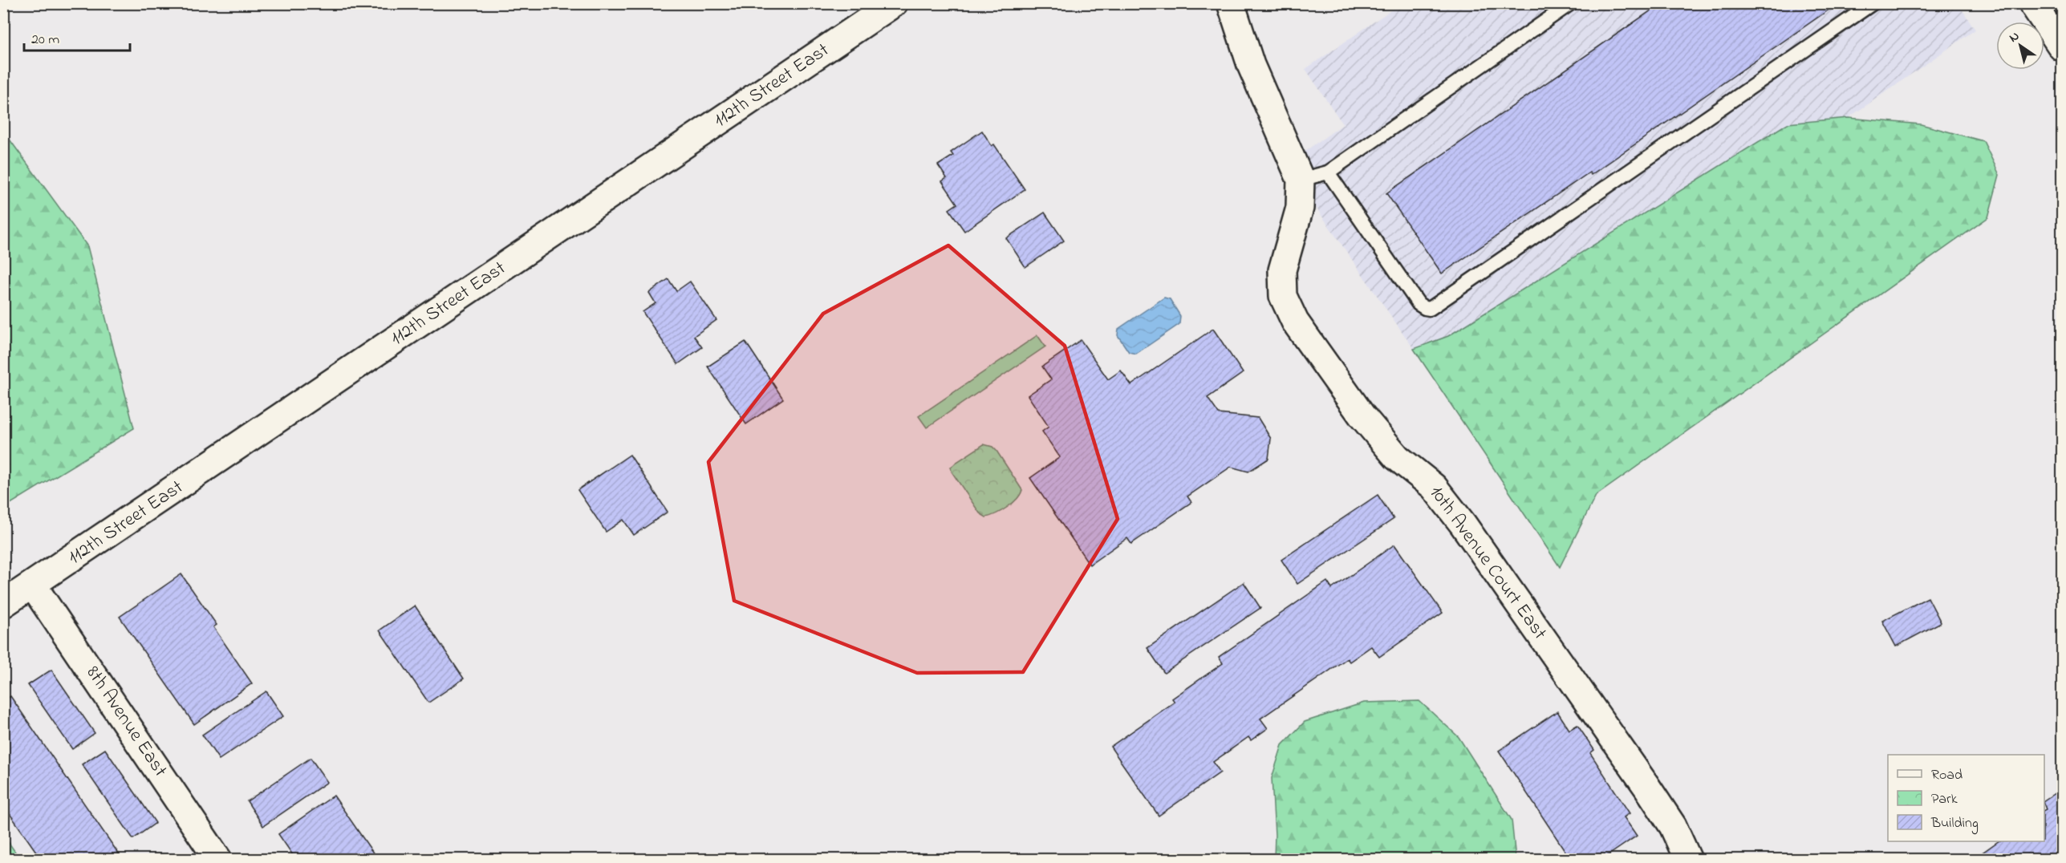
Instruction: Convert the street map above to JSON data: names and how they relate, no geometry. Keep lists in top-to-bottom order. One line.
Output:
{"streets":{"street":["112th Street East","10th Avenue Court East","8th Avenue East"]},"crossings":[["112th Street East","8th Avenue East"]],"legend":["Road","Park","Building"],"scale_bar":"20 m","north":"top left"}
